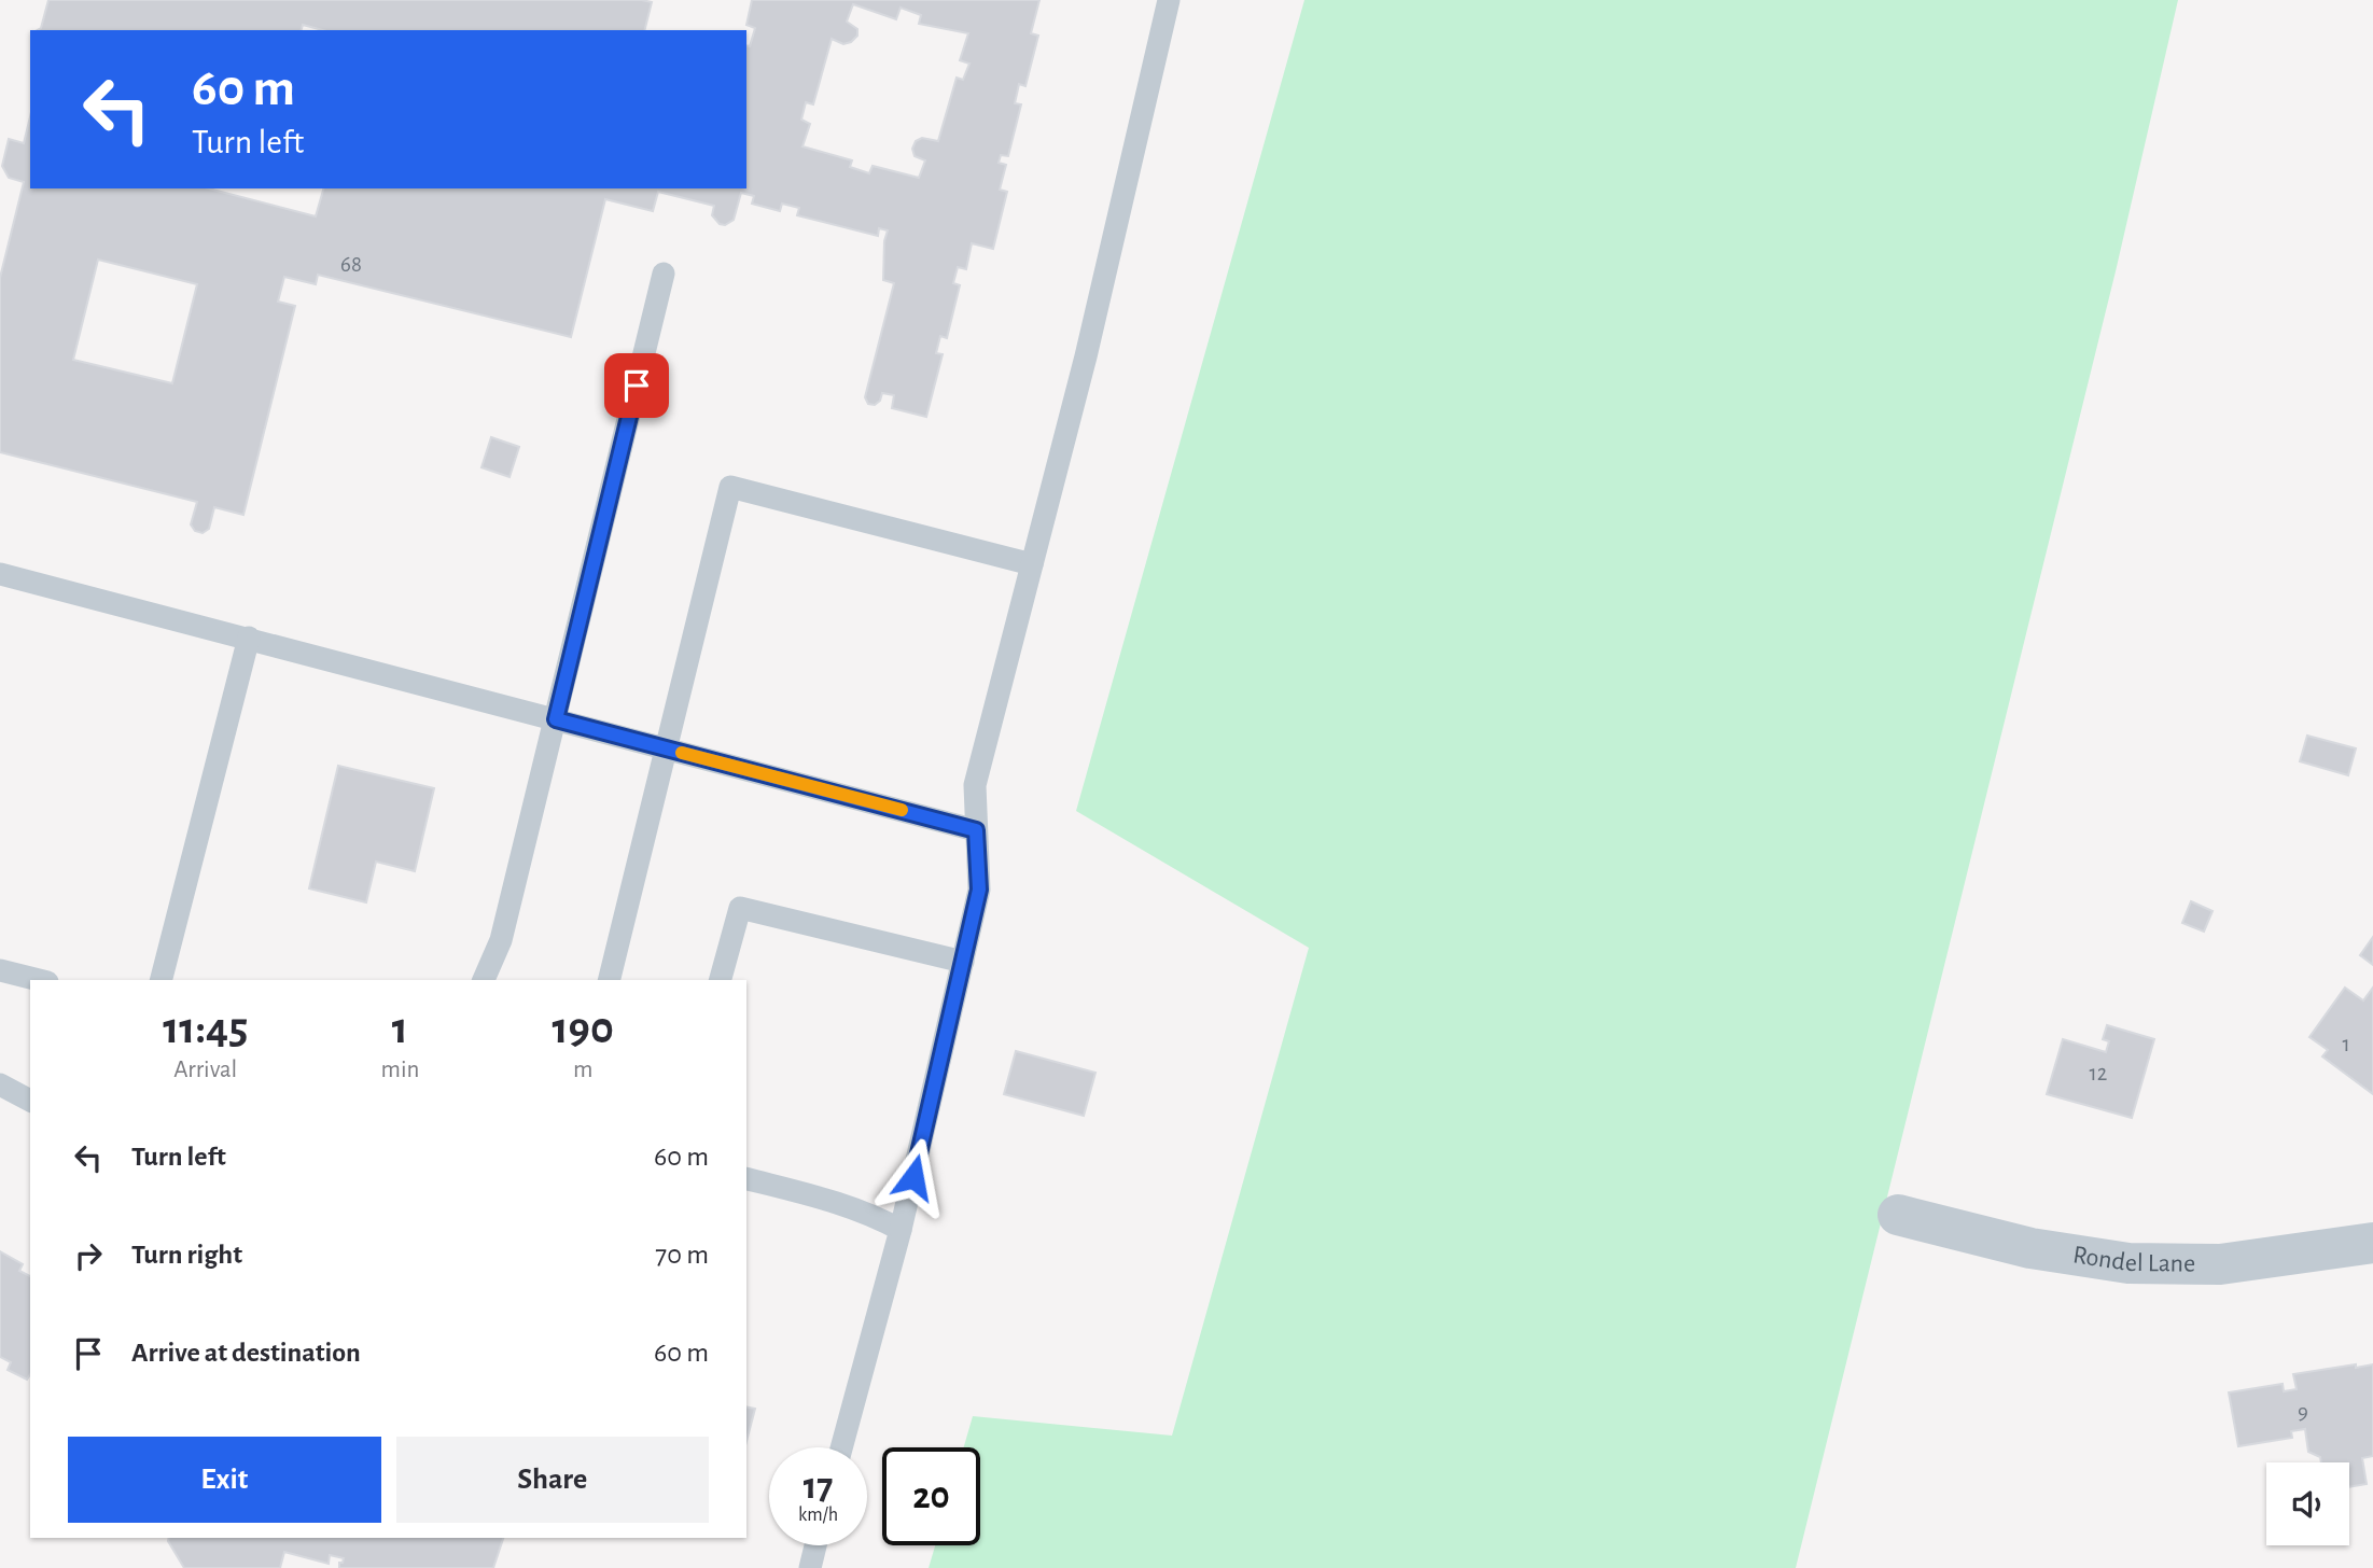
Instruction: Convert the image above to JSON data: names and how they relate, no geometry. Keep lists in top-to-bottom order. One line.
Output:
{"streets":{"street":["Rondel Lane"]},"house_numbers":["68","1","12","9"],"page":{"turn":["60 m","Turn left"],"eta":["11:45","Arrival","1","min","190","m"],"list":[{"name":"Turn left","value":"60 m"},{"name":"Turn right","value":"70 m"},{"name":"Arrive at destination","value":"60 m"}],"buttons":["Exit","Share"],"speed":"17 km/h","limit":"20"}}
